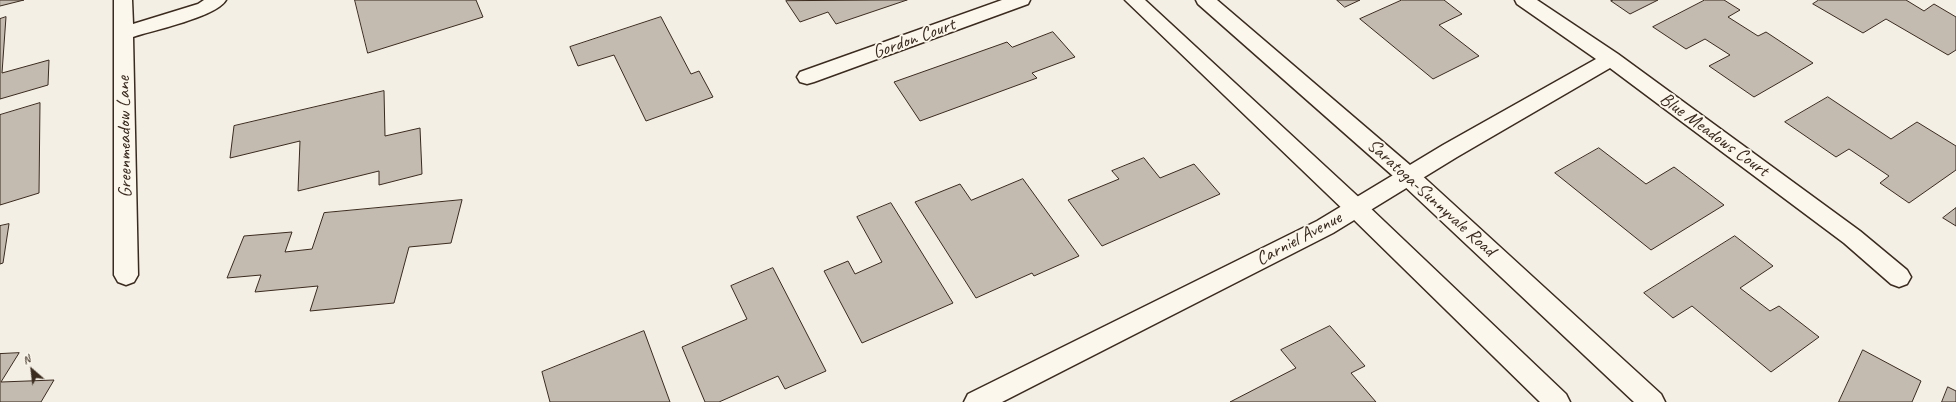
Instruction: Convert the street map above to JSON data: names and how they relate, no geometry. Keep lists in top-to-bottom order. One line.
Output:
{"streets":{"street":["Gordon Court","Blue Meadows Court","Greenmeadow Lane","Saratoga-Sunnyvale Road","Carniel Avenue"]},"crossings":[["Blue Meadows Court","Carniel Avenue"],["Saratoga-Sunnyvale Road","Carniel Avenue"]],"north":"top left"}
